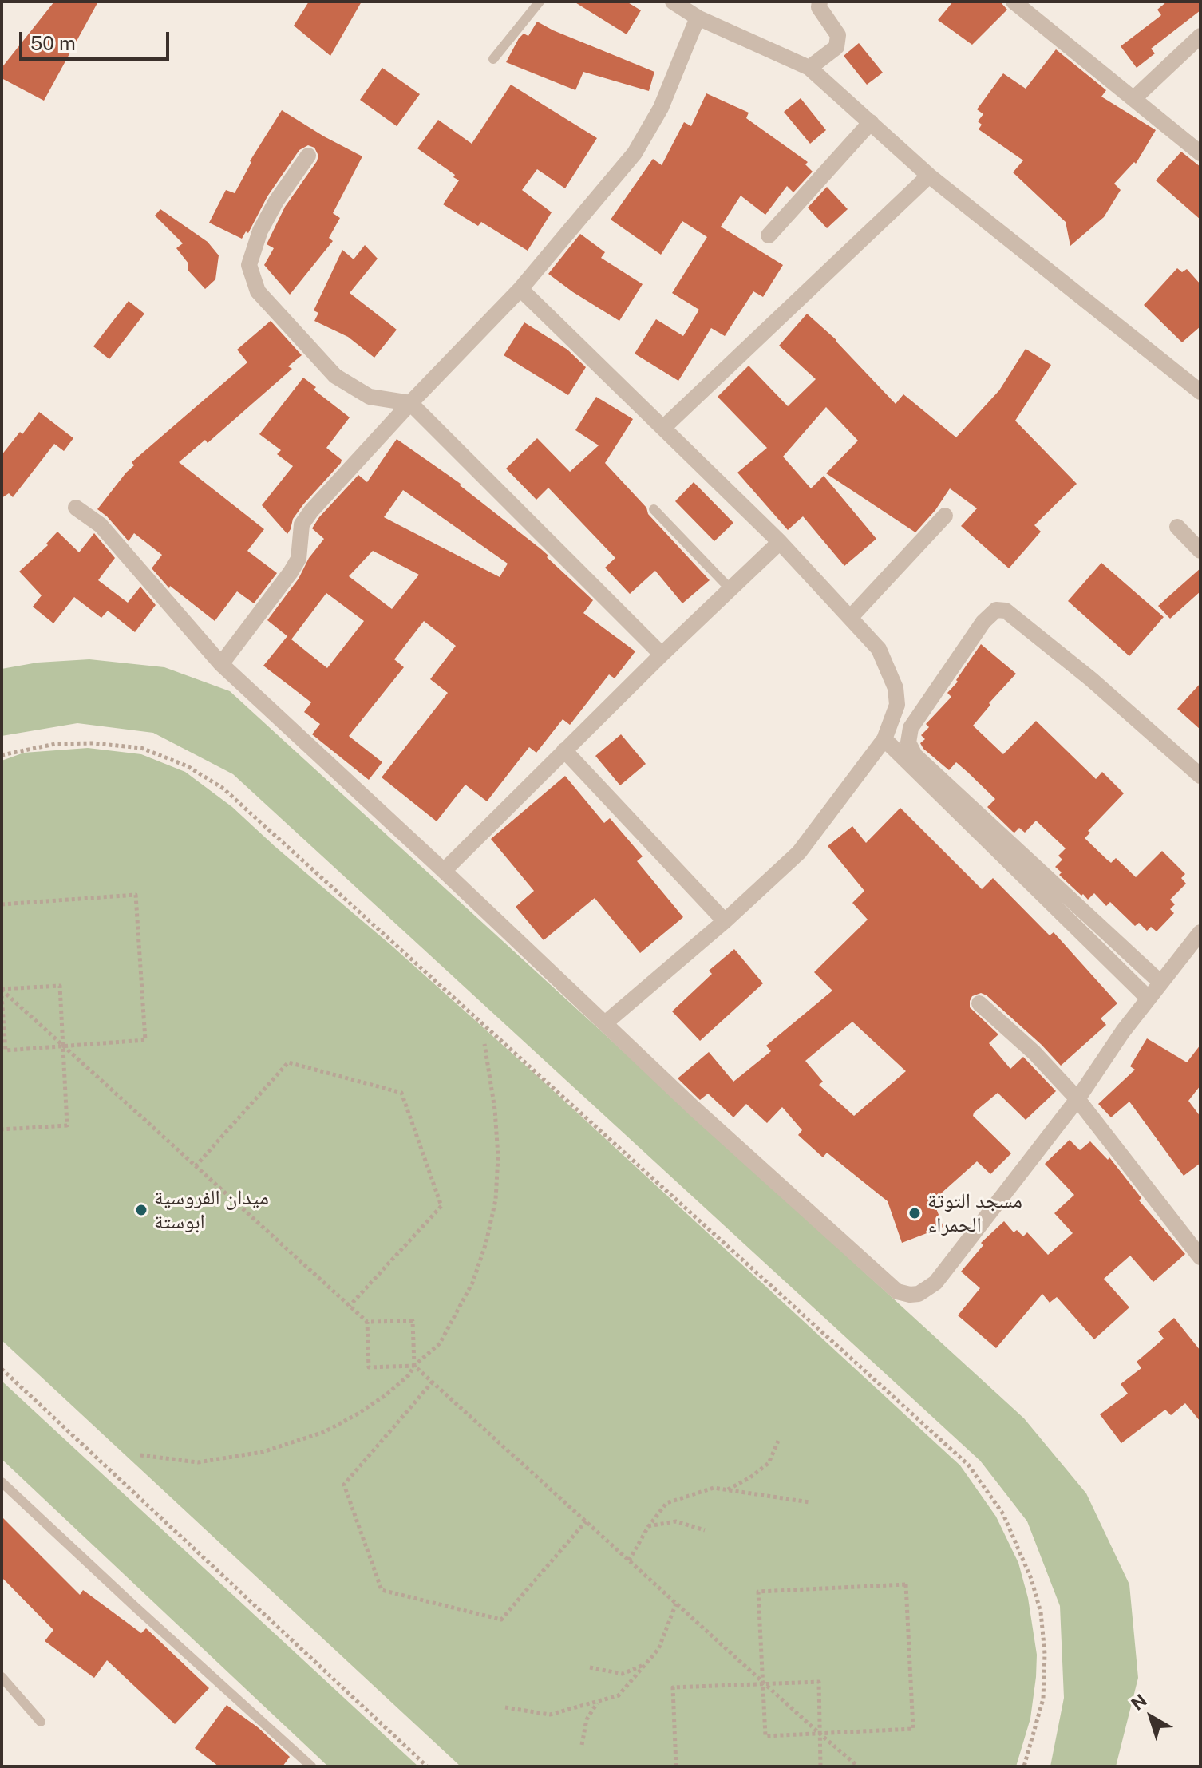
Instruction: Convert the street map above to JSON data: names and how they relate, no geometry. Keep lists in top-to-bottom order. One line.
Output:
{"places":["ميدان الفروسية ابوستة","مسجد التوتة الحمراء"],"scale_bar":"50 m","north":"top left"}
